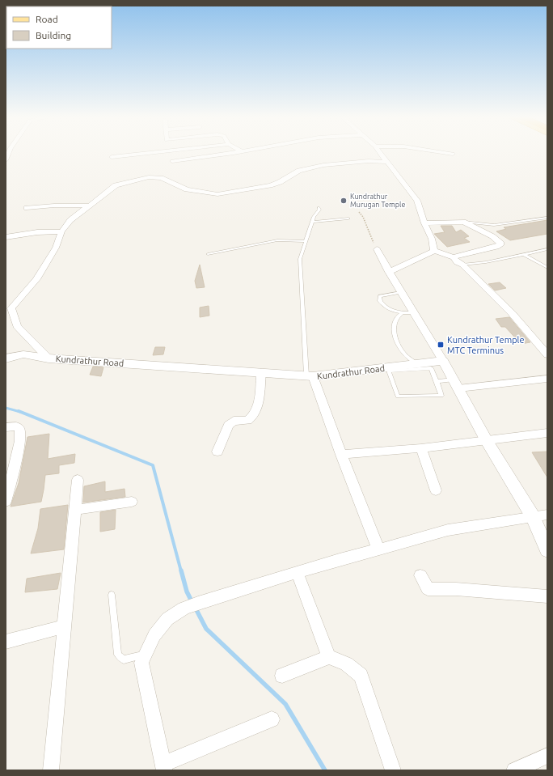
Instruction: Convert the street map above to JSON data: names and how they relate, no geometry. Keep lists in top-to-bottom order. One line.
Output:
{"streets":{"street":["Kundrathur Road"]},"places":{"other":["Kundrathur Murugan Temple"],"transit":["Kundrathur Temple MTC Terminus"]},"legend":["Road","Building"]}
